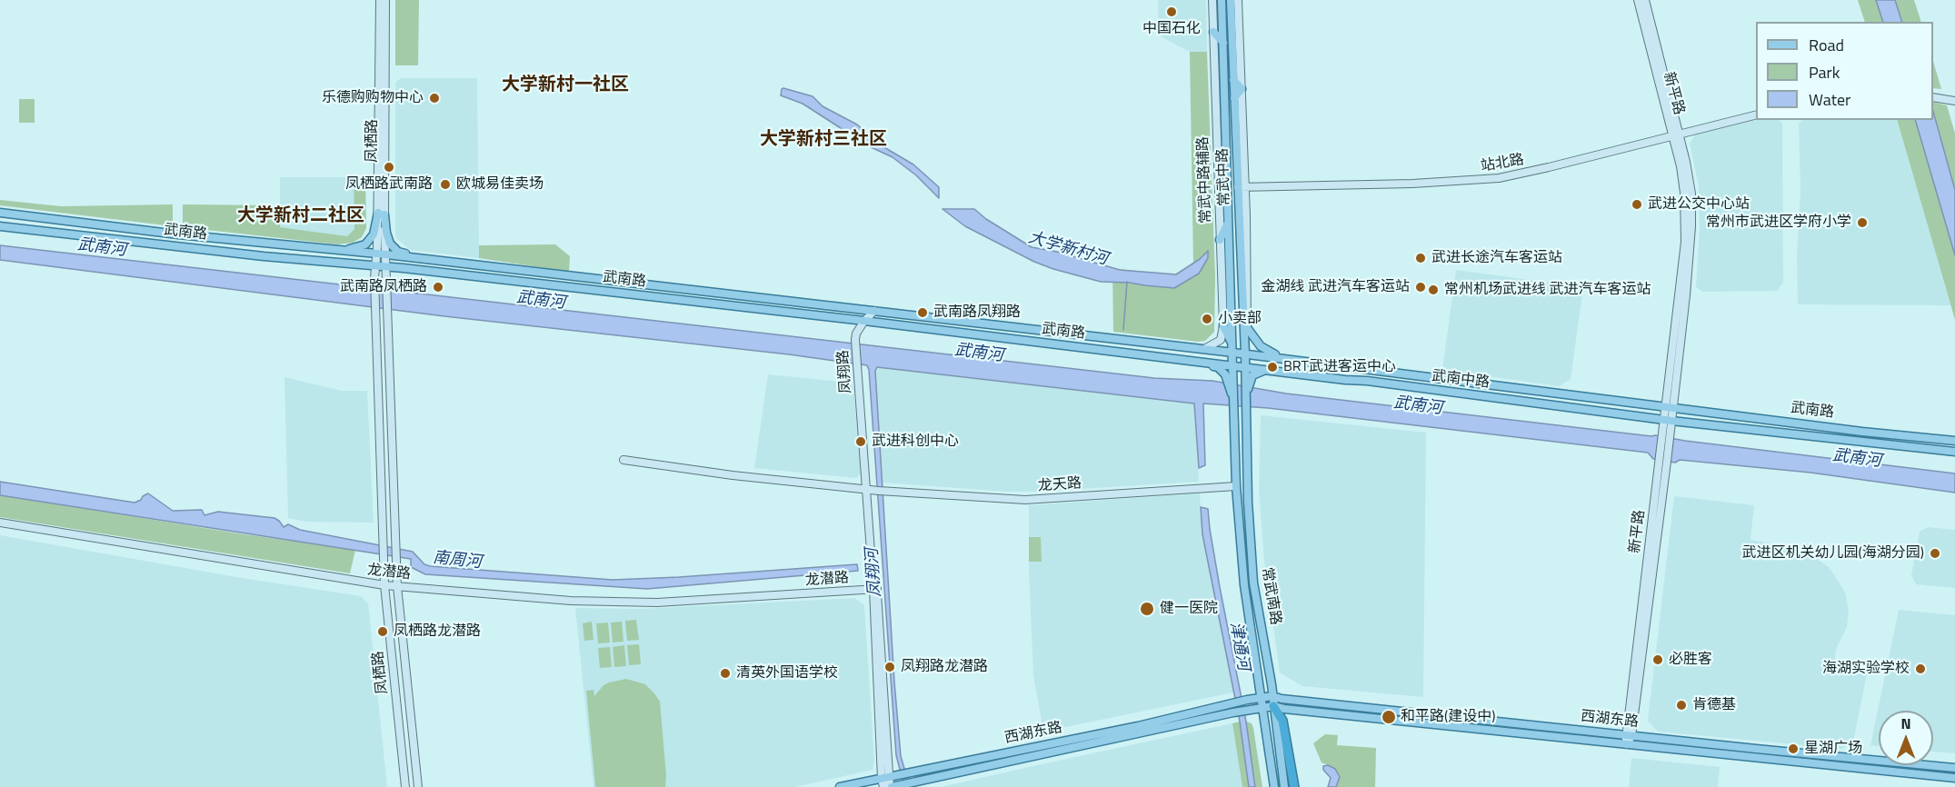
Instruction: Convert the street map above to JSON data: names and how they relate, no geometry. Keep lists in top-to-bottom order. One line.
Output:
{"streets":{"main road":["常武中路","武南路","武南中路","常武南路","西湖东路"],"street":["新平路","凤栖路","站北路","常武中路辅路","凤翔路","龙天路","龙潜路"]},"crossings":[["新平路","站北路"],["新平路","武南路"],["新平路","武南中路"],["新平路","西湖东路"],["凤栖路","武南路"],["凤栖路","龙潜路"],["站北路","常武中路"],["常武中路","武南路"],["常武中路","武南中路"],["武南路","凤翔路"],["武南路","武南中路"],["凤翔路","龙天路"],["凤翔路","龙潜路"],["凤翔路","西湖东路"],["龙天路","常武南路"],["常武南路","西湖东路"]],"districts":["大学新村一社区","大学新村三社区","大学新村二社区"],"water":["武南河","大学新村河","南周河","凤翔河","津通河"],"places":["中国石化","乐德购购物中心","凤栖路武南路","欧城易佳卖场","武进公交中心站","常州市武进区学府小学","武进长途汽车客运站","武南路凤栖路","金湖线 武进汽车客运站","常州机场武进线 武进汽车客运站","武南路凤翔路","小卖部","BRT武进客运中心","武进科创中心","武进区机关幼儿园(海湖分园)","健一医院","凤栖路龙潜路","必胜客","凤翔路龙潜路","海湖实验学校","清英外国语学校","肯德基","和平路(建设中)","星湖广场"],"legend":["Road","Park","Water"],"north":"top"}
